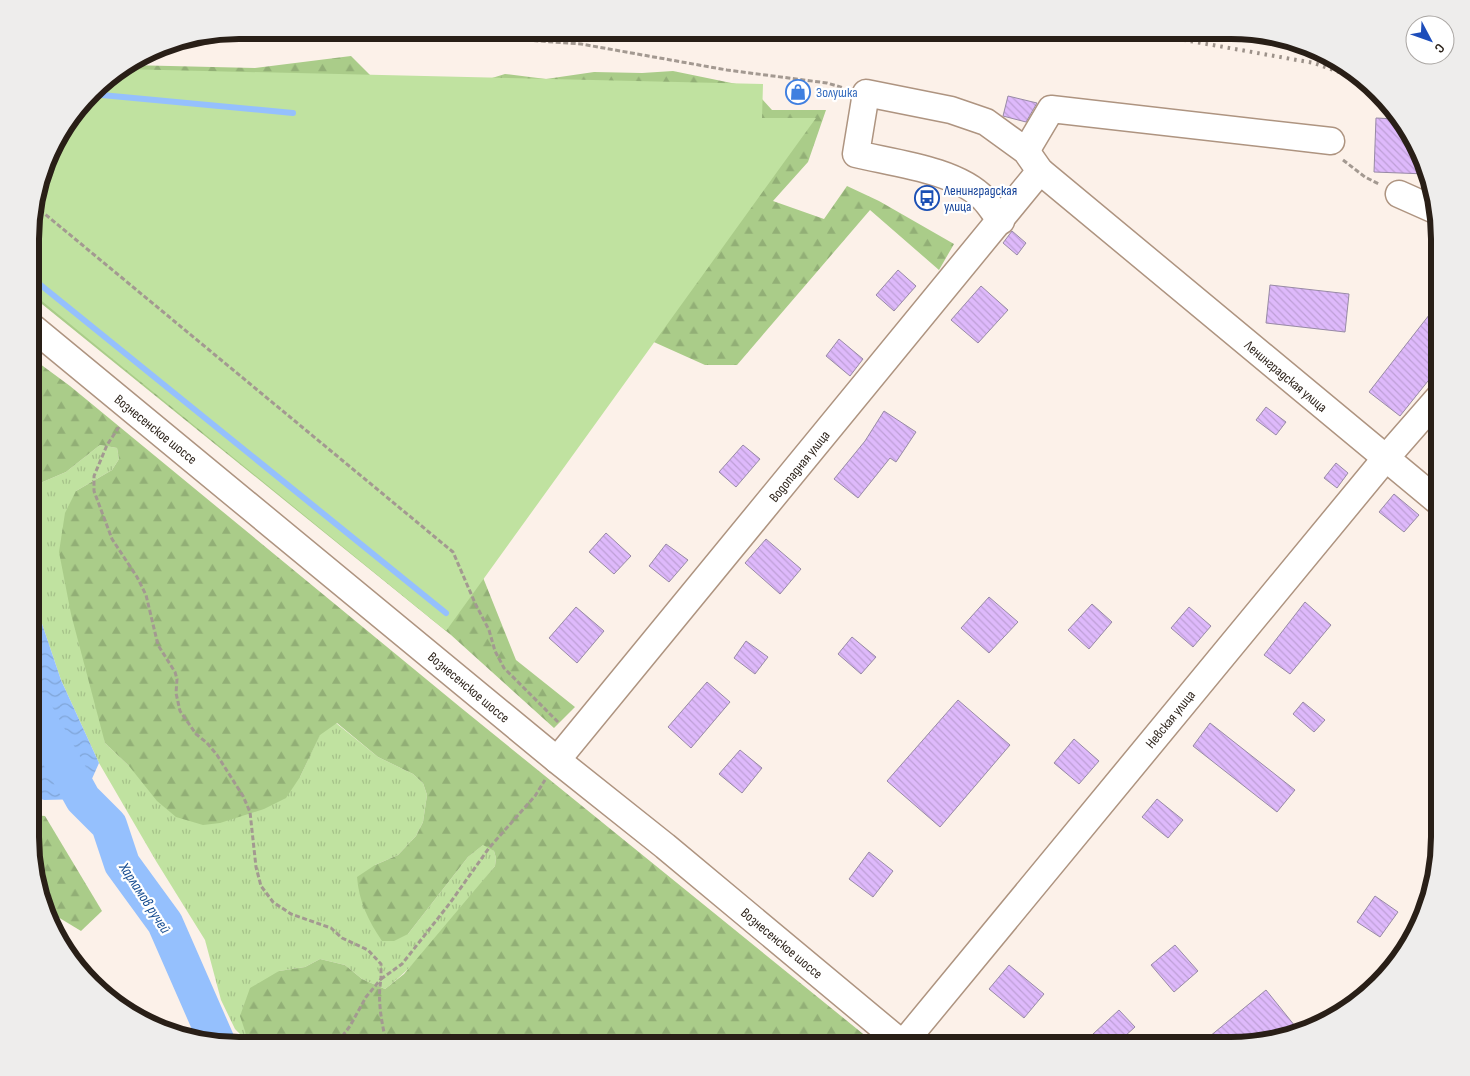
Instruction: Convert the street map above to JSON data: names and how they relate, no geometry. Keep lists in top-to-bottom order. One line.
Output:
{"streets":{"street":["Ленинградская улица","Вознесенское шоссе","Водопадная улица","Невская улица"]},"crossings":[["Ленинградская улица","Водопадная улица"],["Ленинградская улица","Невская улица"],["Вознесенское шоссе","Водопадная улица"]],"water":["Харламов ручей"],"places":{"shop":["Золушка"],"bus stop":["Ленинградская улица"]},"north":"bottom right"}
